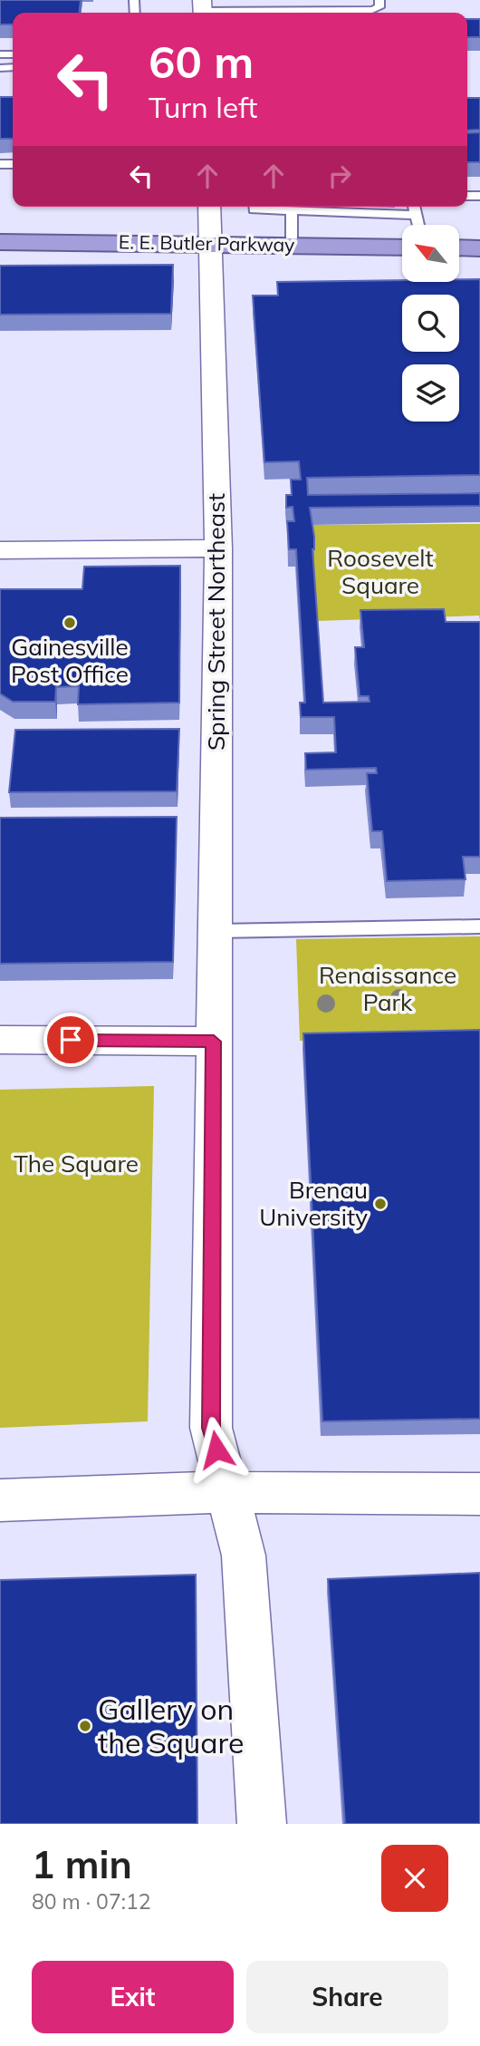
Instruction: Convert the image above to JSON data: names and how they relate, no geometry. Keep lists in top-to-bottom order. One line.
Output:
{"streets":{"highway":["E. E. Butler Parkway"],"street":["Spring Street Northeast"]},"crossings":[["E. E. Butler Parkway","Spring Street Northeast"]],"parks":["Roosevelt Square","Renaissance Park","The Square"],"places":["Gainesville Post Office","Brenau University","Gallery on the Square"],"north":"top left","page":{"turn":["60 m","Turn left"],"heading":["1 min","80 m · 07:12"],"buttons":["Exit","Share"]}}
